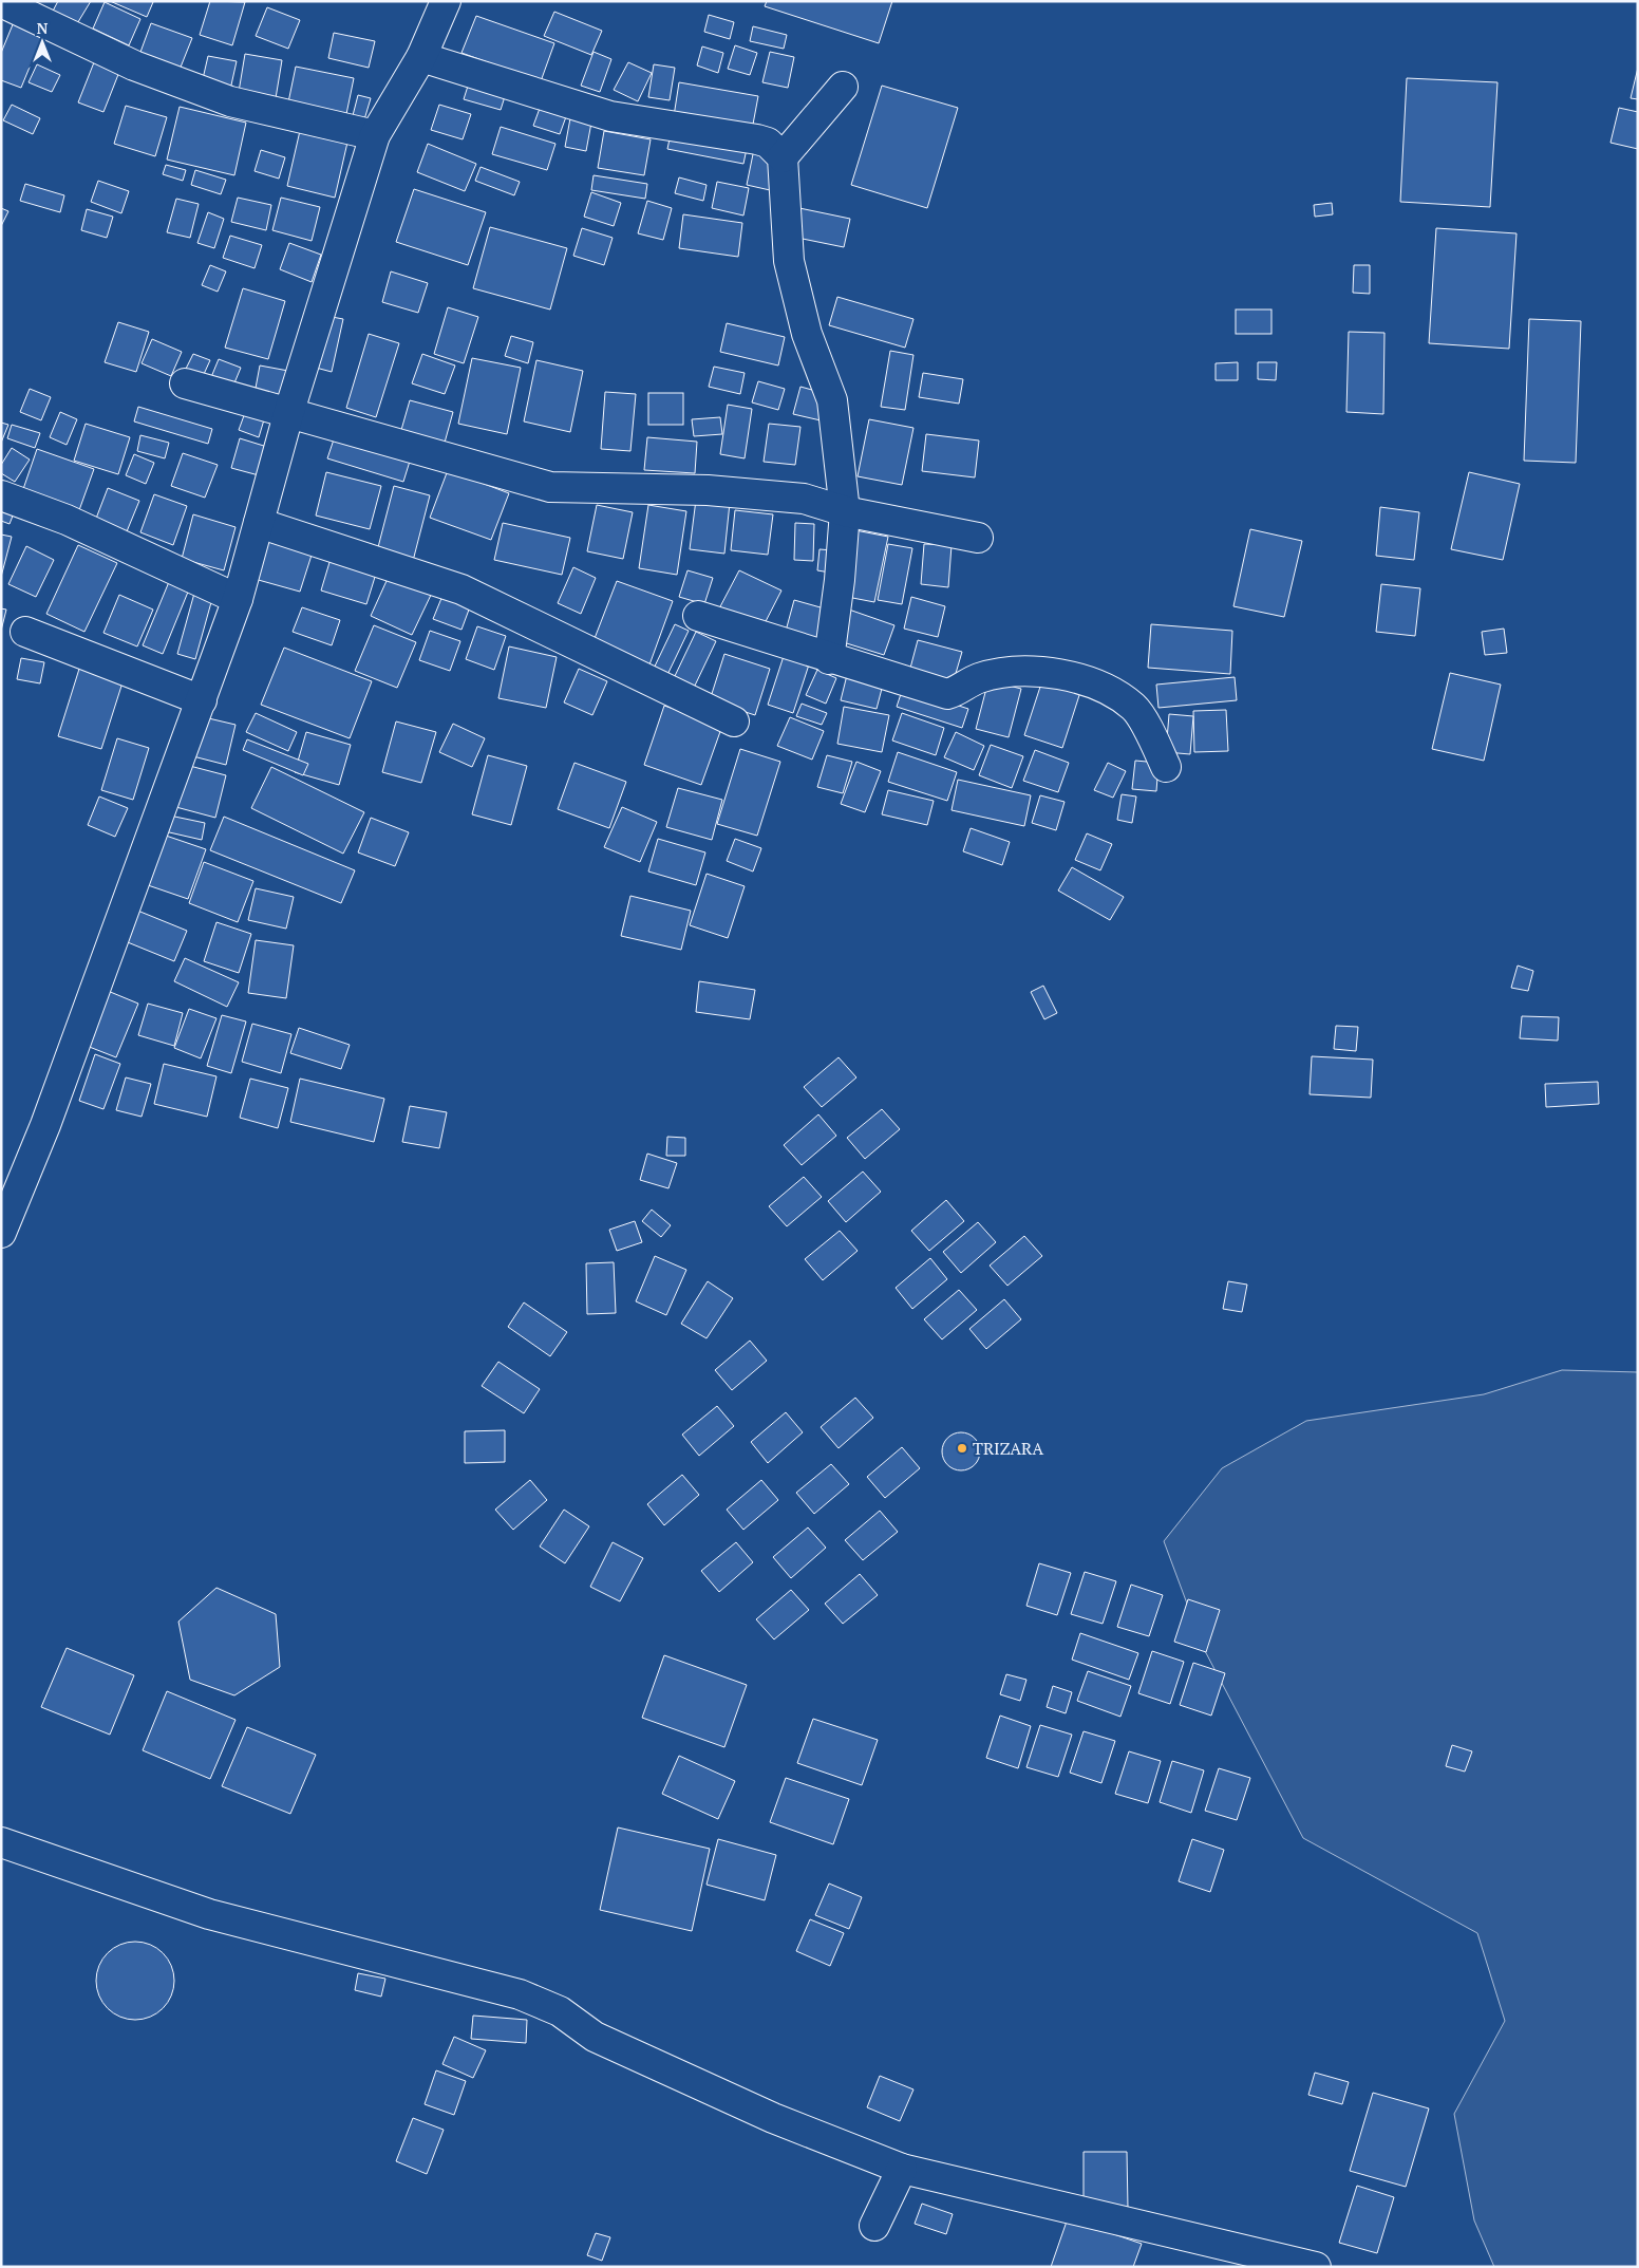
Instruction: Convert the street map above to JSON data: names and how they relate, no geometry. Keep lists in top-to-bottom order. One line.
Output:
{"places":["TRIZARA"],"north":"top"}
